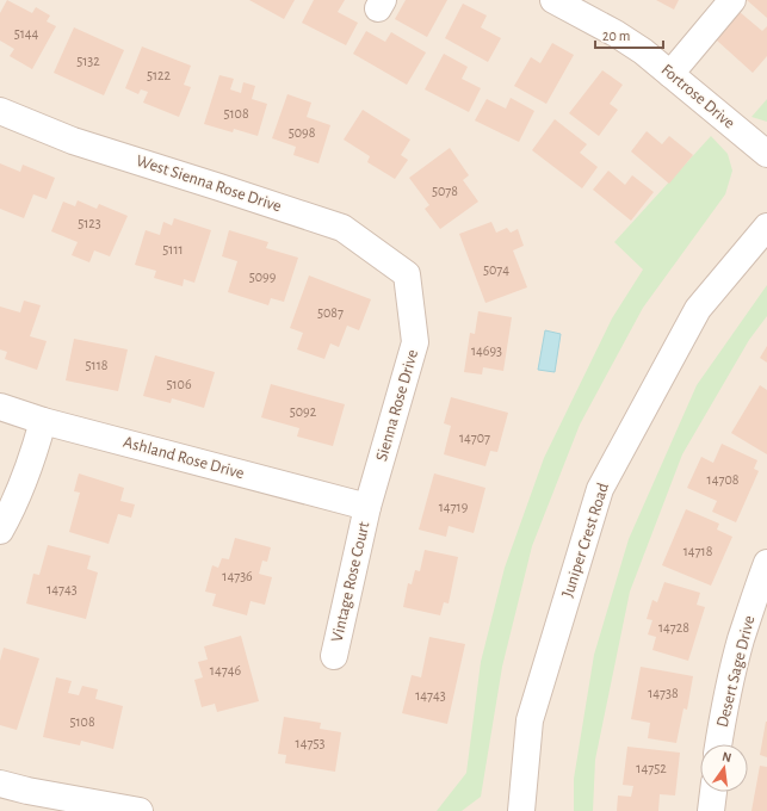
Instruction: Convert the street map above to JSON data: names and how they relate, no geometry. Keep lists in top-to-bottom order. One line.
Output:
{"streets":{"street":["Fortrose Drive","West Sienna Rose Drive","Sienna Rose Drive","Ashland Rose Drive","Juniper Crest Road","Vintage Rose Court","Desert Sage Drive"]},"crossings":[["West Sienna Rose Drive","Sienna Rose Drive"],["Sienna Rose Drive","Ashland Rose Drive"],["Sienna Rose Drive","Vintage Rose Court"],["Ashland Rose Drive","Vintage Rose Court"]],"house_numbers":["5144","5132","5122","5108","5098","5078","5123","5111","5074","5099","5087","14693","5118","5106","5092","14707","14708","14719","14718","14736","14743","14728","14746","14738","14743","5108","14753","14752"],"scale_bar":"20 m","north":"top"}
